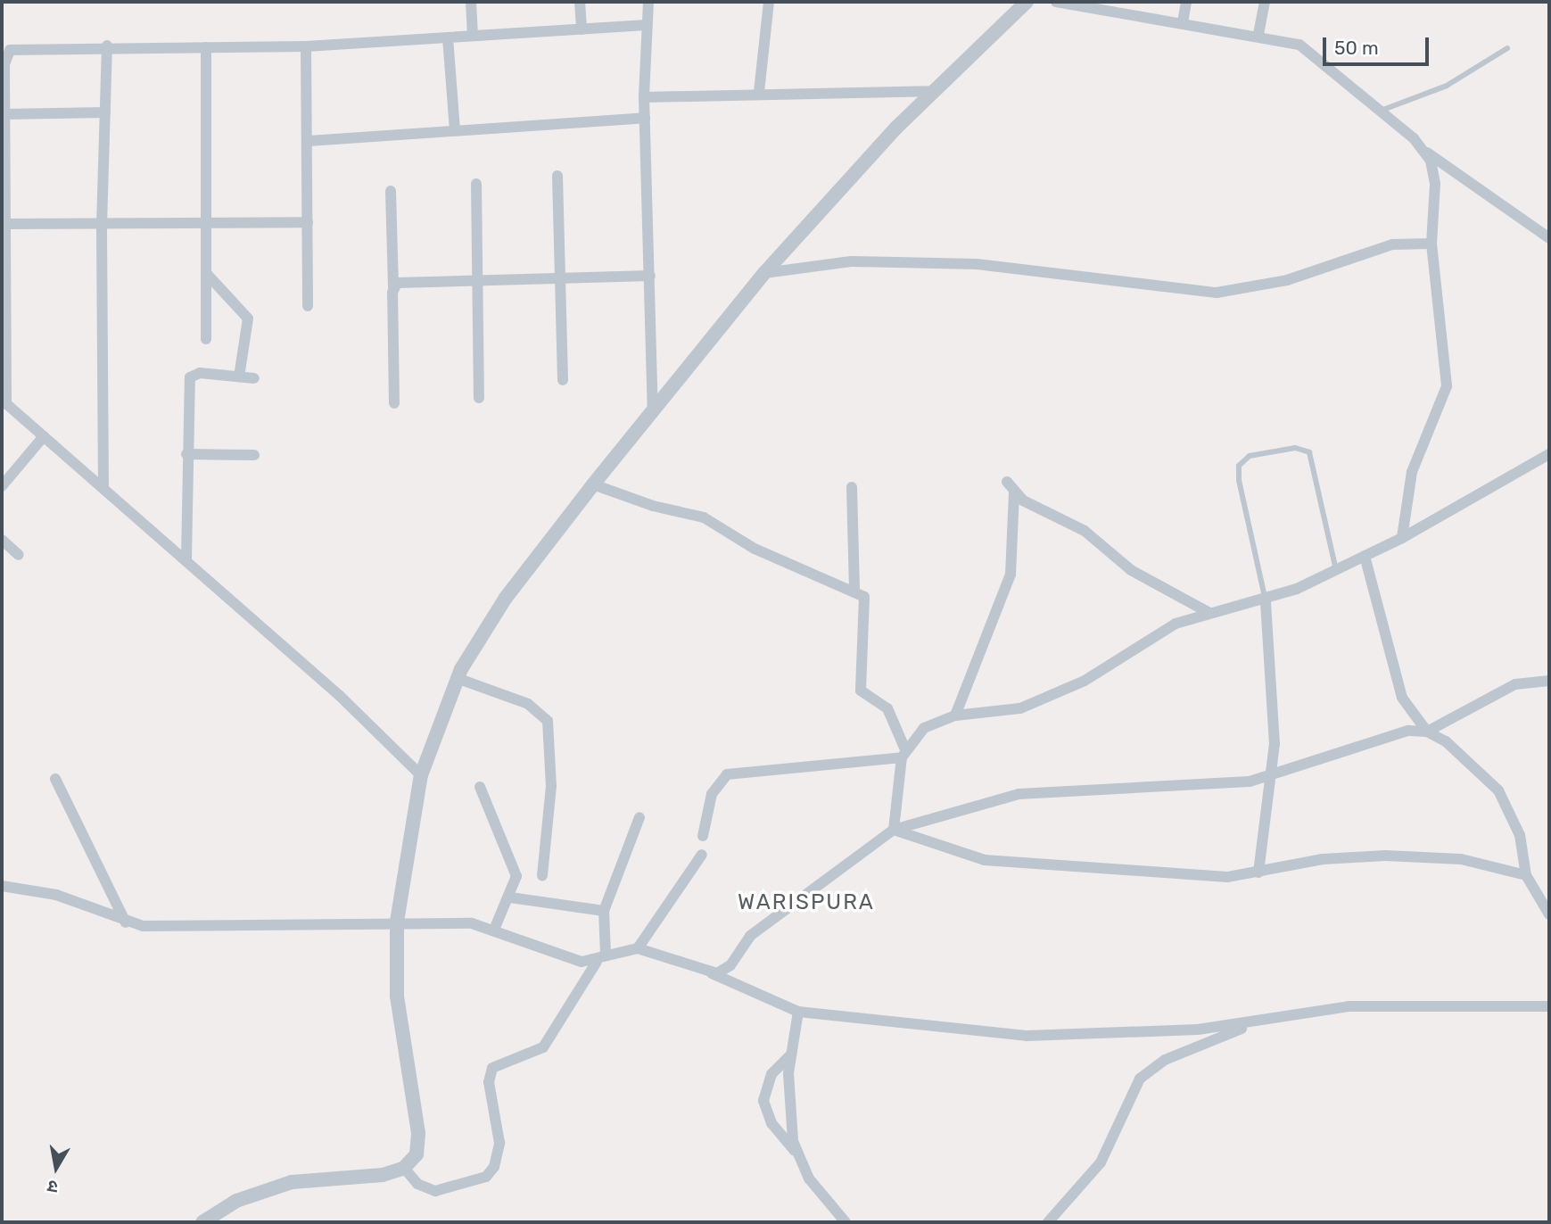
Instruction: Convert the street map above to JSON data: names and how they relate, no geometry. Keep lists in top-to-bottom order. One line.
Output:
{"districts":["WARISPURA"],"scale_bar":"50 m","north":"bottom"}
